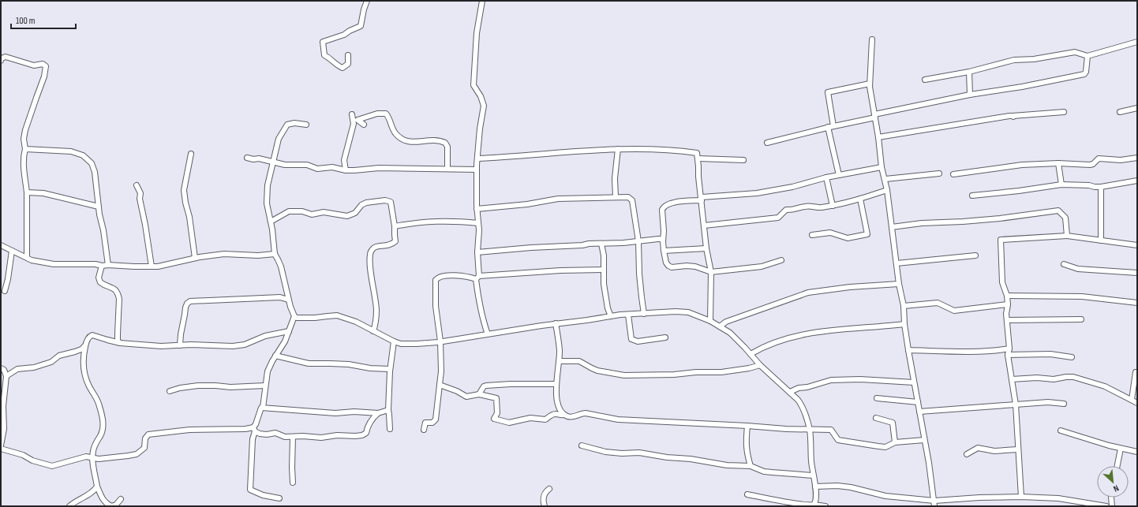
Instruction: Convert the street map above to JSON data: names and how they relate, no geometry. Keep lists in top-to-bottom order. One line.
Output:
{"scale_bar":"100 m","north":"bottom right"}
